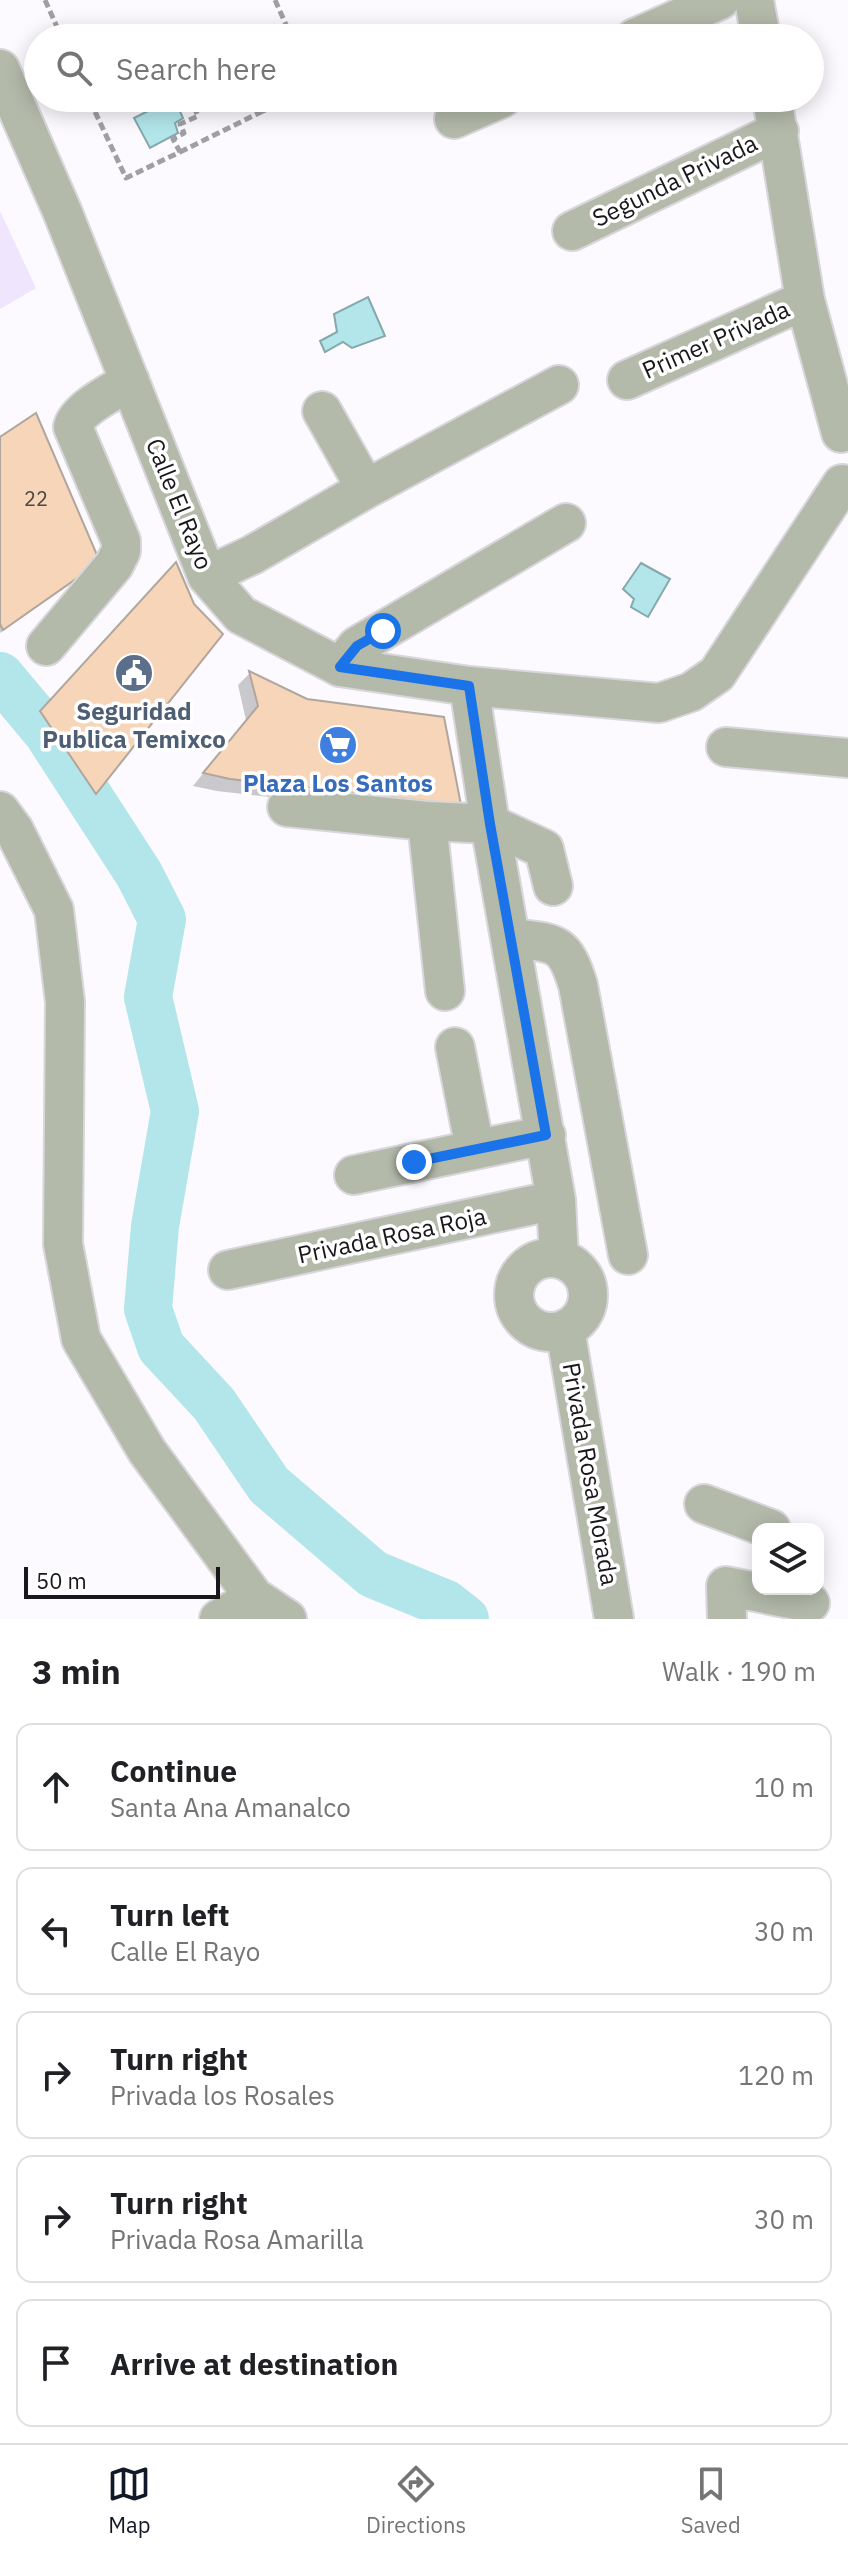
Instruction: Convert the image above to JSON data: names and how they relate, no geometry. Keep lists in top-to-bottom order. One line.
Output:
{"streets":{"street":["Segunda Privada","Primer Privada","Calle El Rayo","Privada Rosa Roja","Privada Rosa Morada"]},"places":{"public building":["Seguridad Publica Temixco"],"supermarket":["Plaza Los Santos"]},"house_numbers":["22"],"scale_bar":"50 m","page":{"search":"Search here","scale":"50 m","heading":["3 min","Walk · 190 m"],"list":[["Continue","Santa Ana Amanalco","10 m"],["Turn left","Calle El Rayo","30 m"],["Turn right","Privada los Rosales","120 m"],["Turn right","Privada Rosa Amarilla","30 m"],"Arrive at destination"],"nav":["Map","Directions","Saved"]}}
